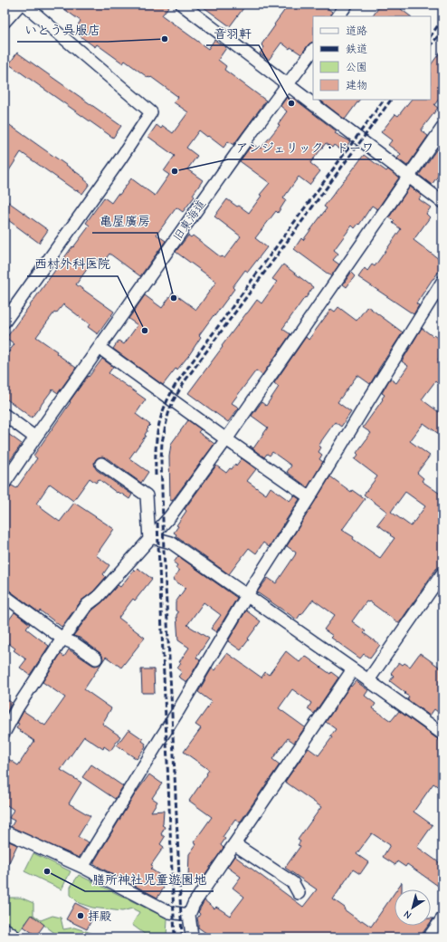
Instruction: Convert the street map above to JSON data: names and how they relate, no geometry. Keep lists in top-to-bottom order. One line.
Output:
{"streets":{"street":["旧東海道"]},"places":["いとう呉服店","音羽軒","アンジェリック・ドーワ","亀屋廣房","西村外科医院","膳所神社児童遊園地","拝殿"],"legend":["道路","鉄道","公園","建物"],"north":"bottom left"}
